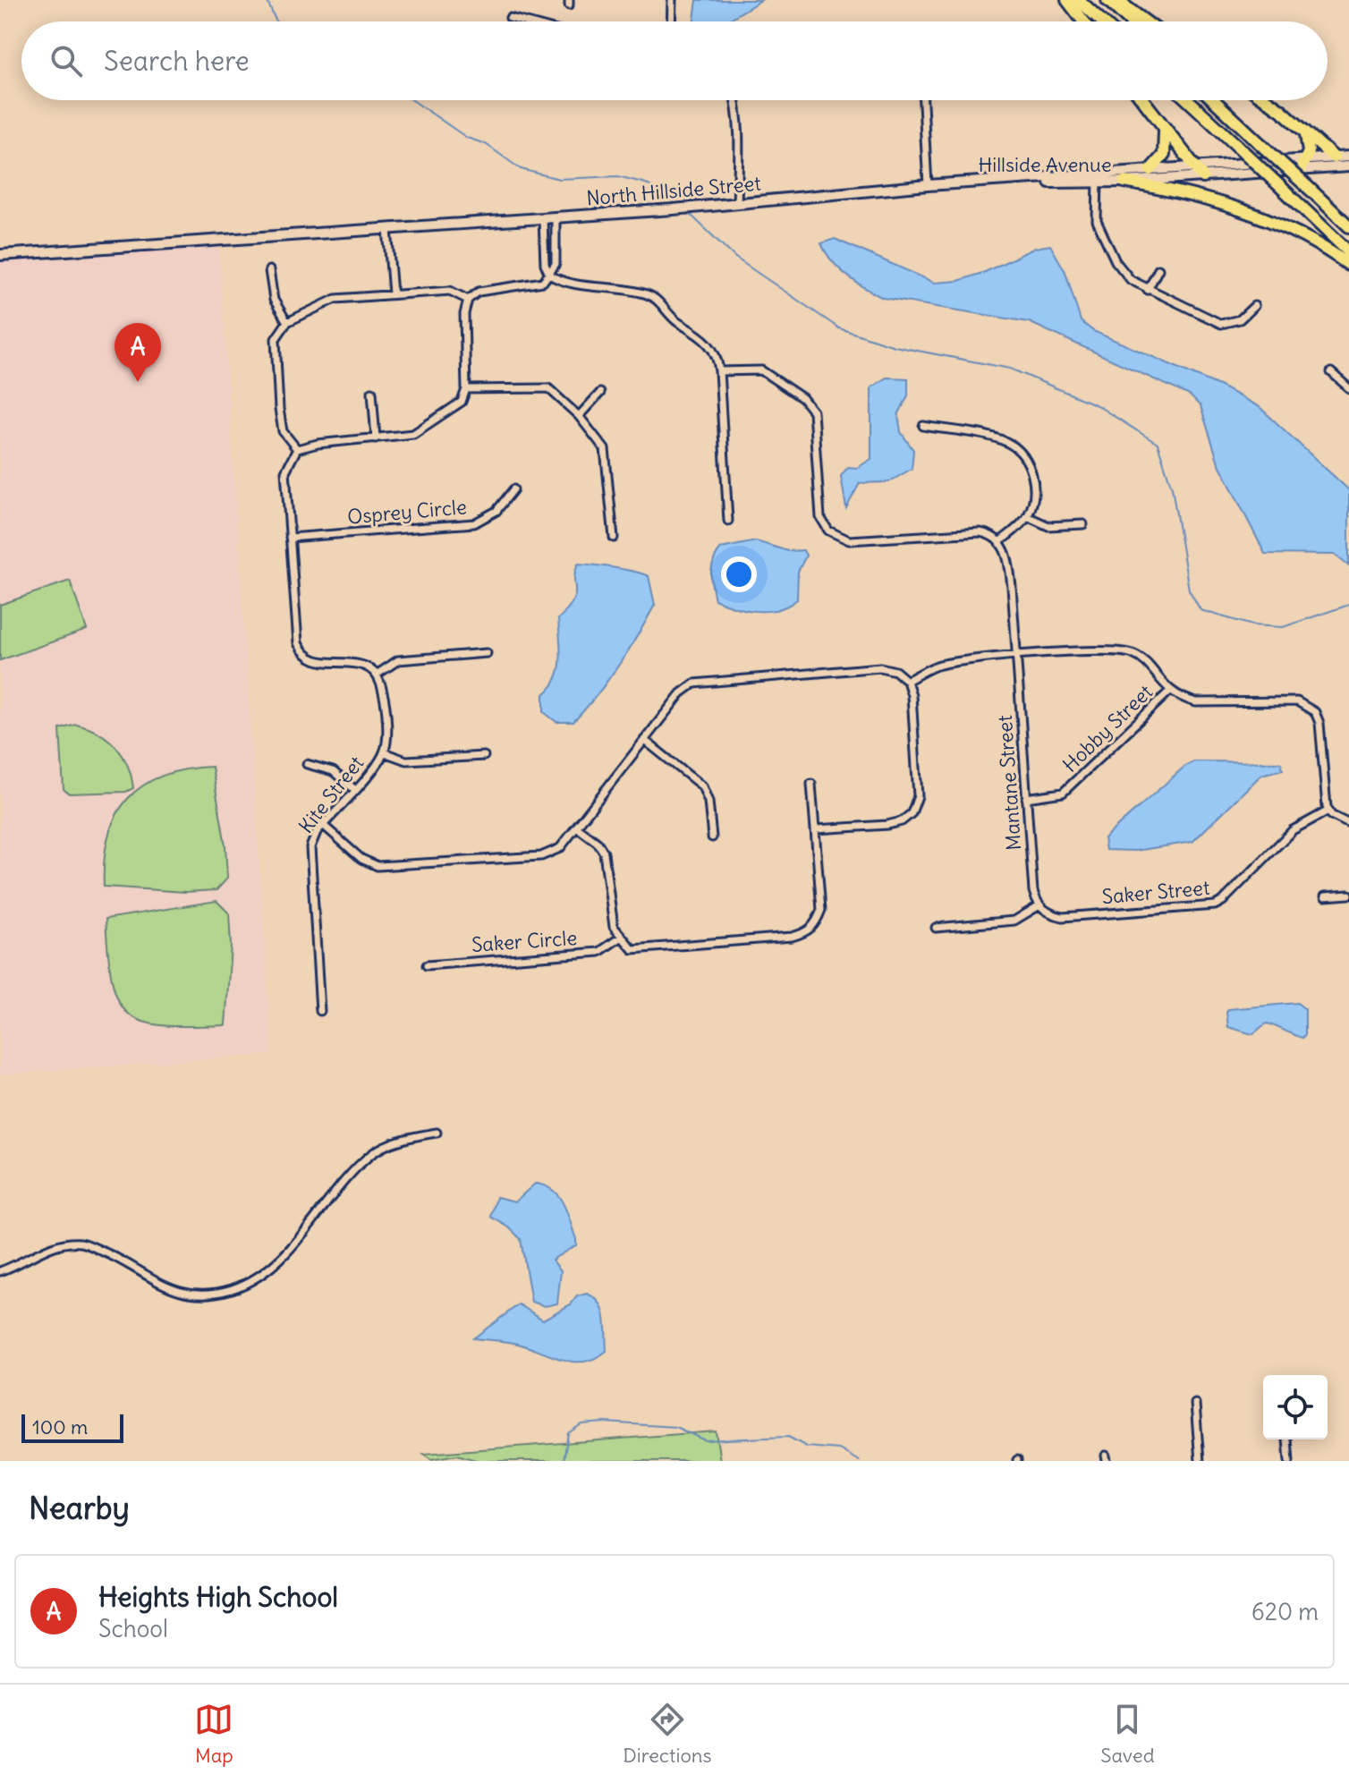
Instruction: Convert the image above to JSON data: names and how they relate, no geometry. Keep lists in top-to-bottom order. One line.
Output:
{"streets":{"main road":["Hillside Avenue","North Hillside Street"],"street":["Osprey Circle","Hobby Street","Mantane Street","Kite Street","Saker Street","Saker Circle"]},"crossings":[["Hillside Avenue","North Hillside Street"],["Hobby Street","Mantane Street"],["Mantane Street","Saker Street"]],"scale_bar":"100 m","page":{"search":"Search here","pins":"A","scale":"100 m","heading":"Nearby","list":[{"mark":"A","name":"Heights High School","note":"School","value":"620 m"}],"nav":["Map","Directions","Saved"]}}
